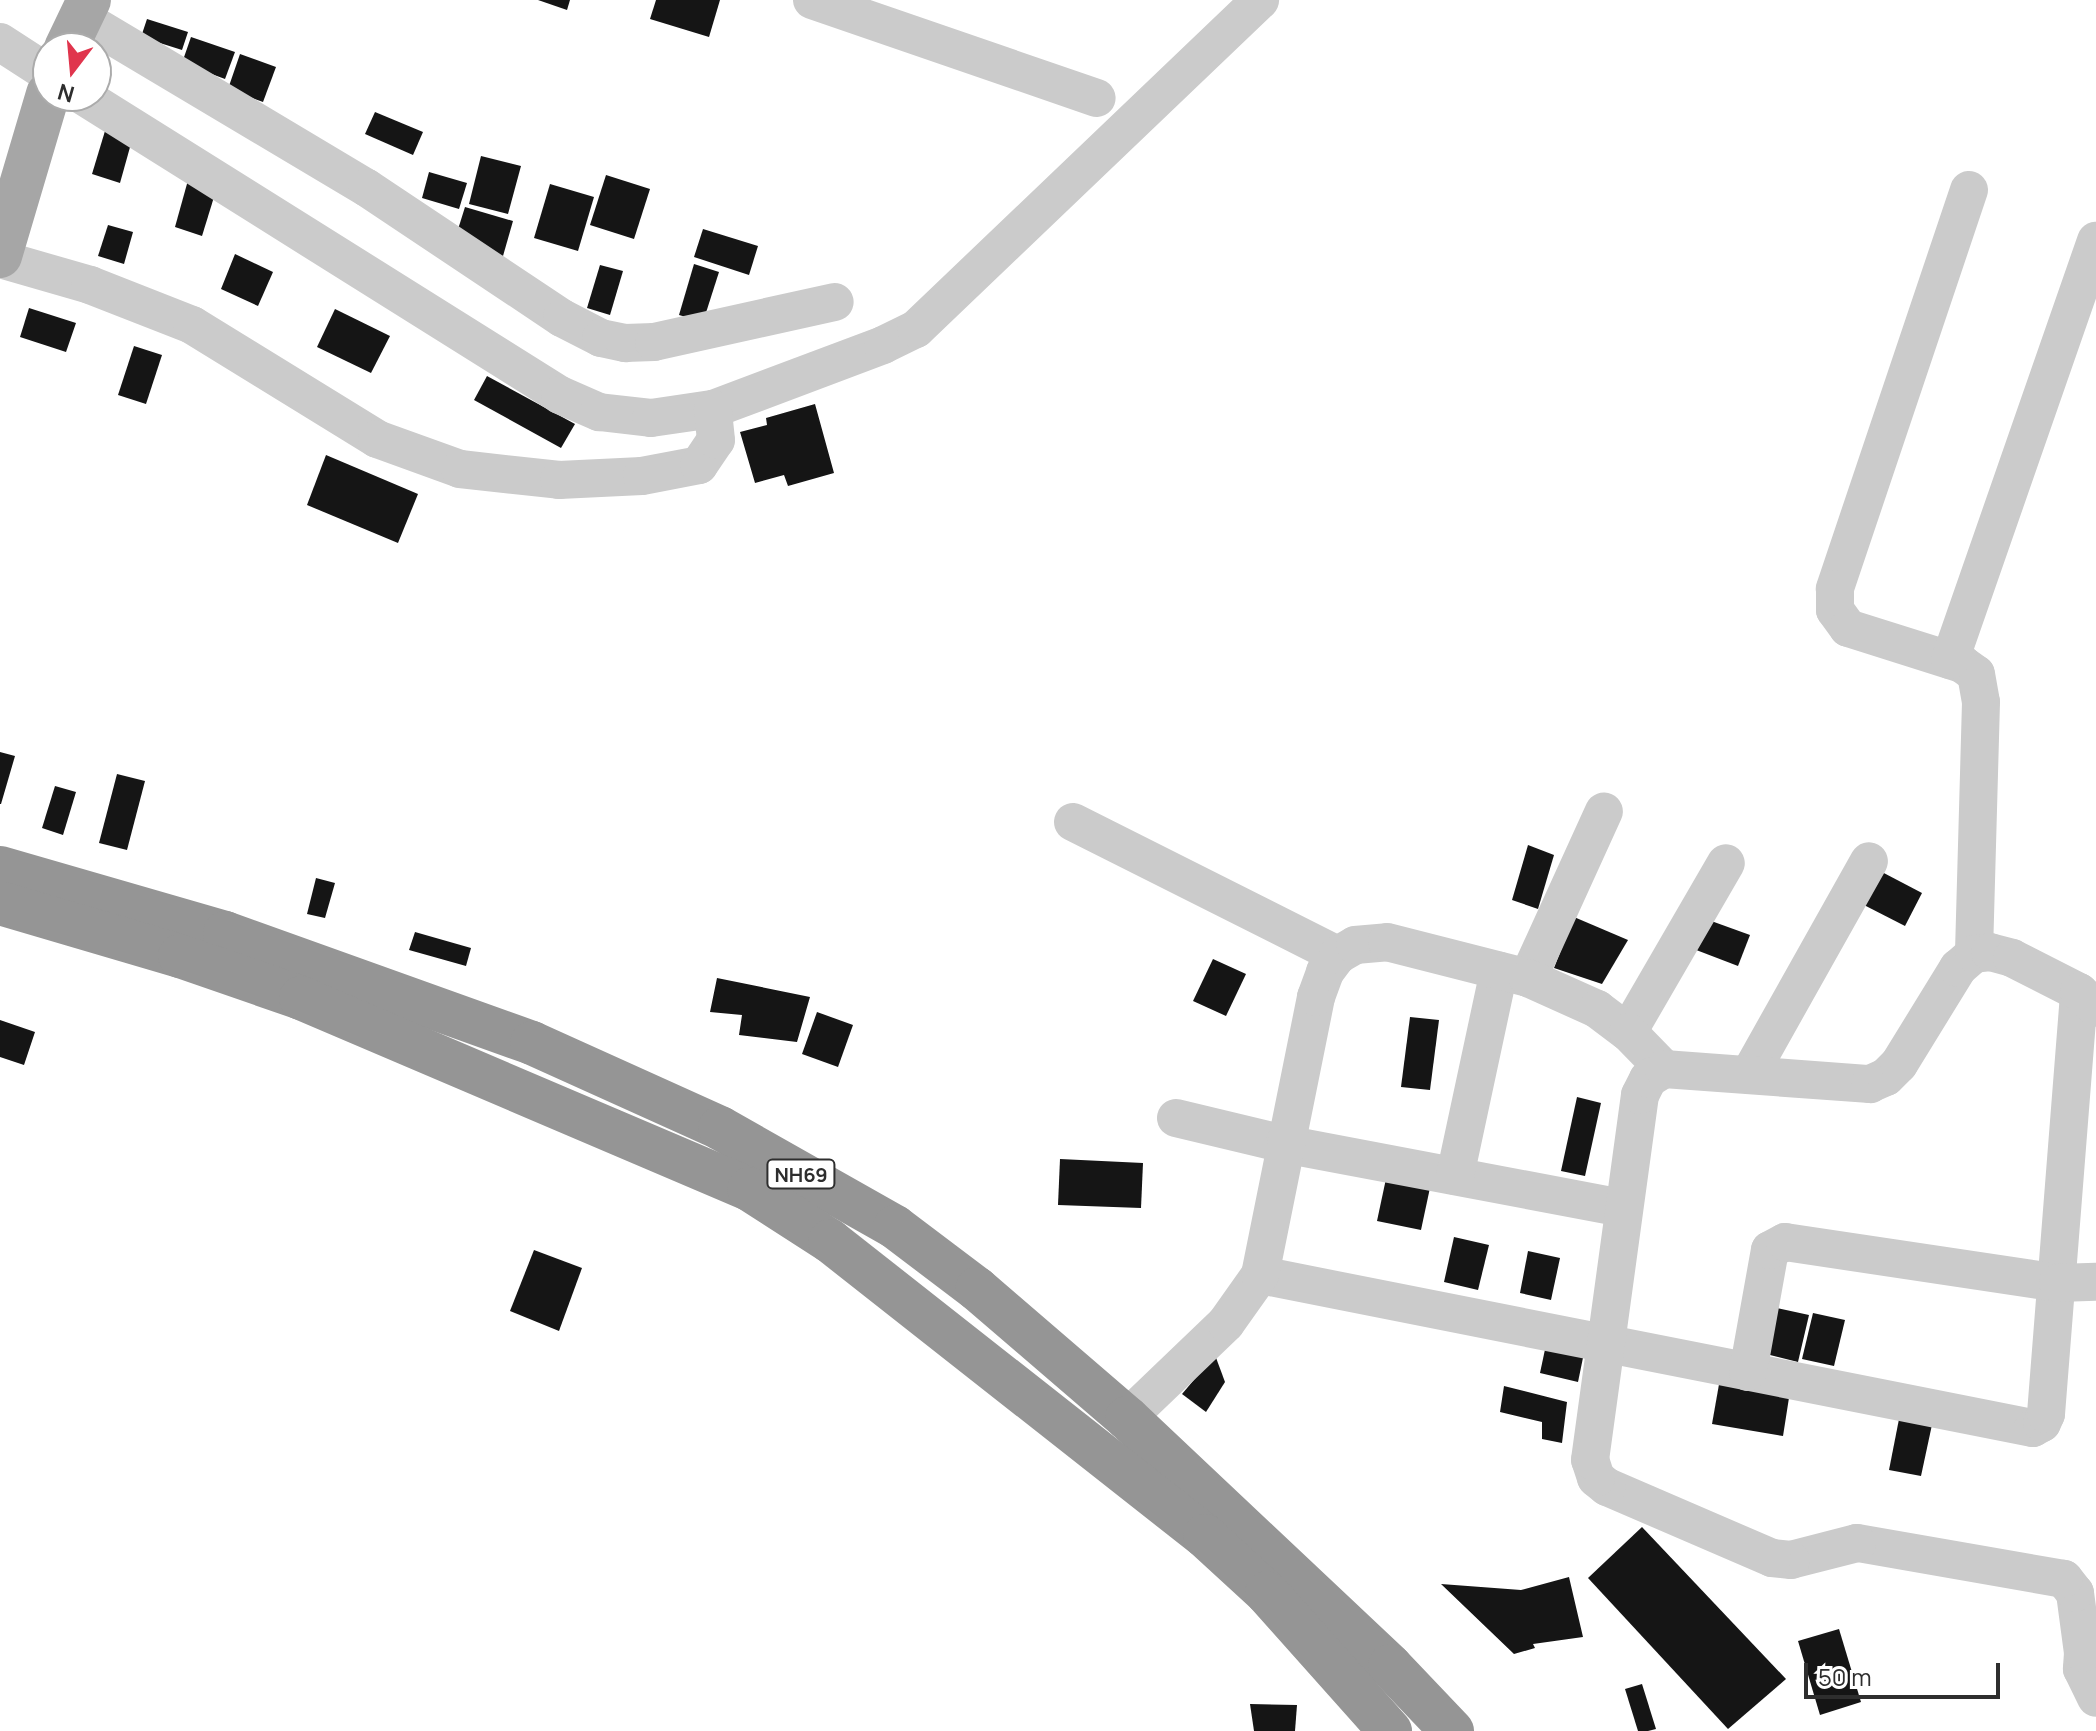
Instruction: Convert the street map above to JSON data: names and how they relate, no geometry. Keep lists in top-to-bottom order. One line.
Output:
{"streets":{"highway":["NH69"]},"scale_bar":"50 m","north":"bottom"}
